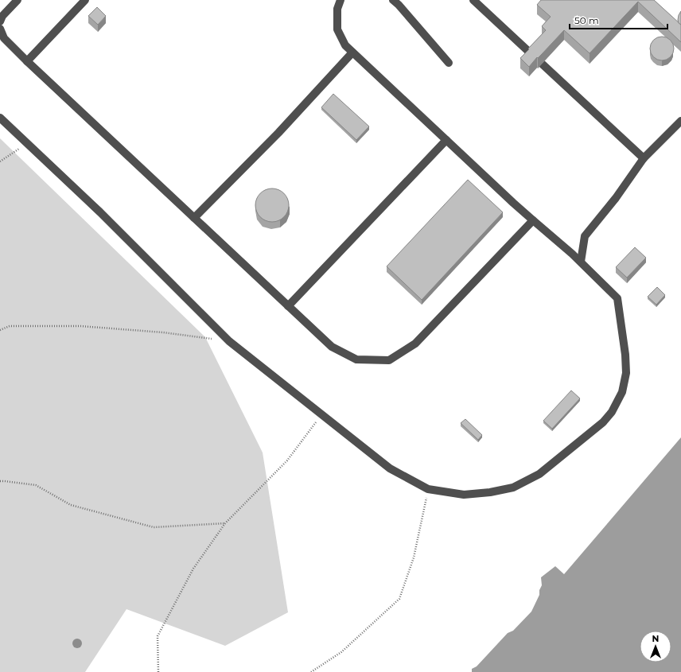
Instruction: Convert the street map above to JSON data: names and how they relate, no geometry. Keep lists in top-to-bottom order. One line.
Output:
{"scale_bar":"50 m","north":"top"}
